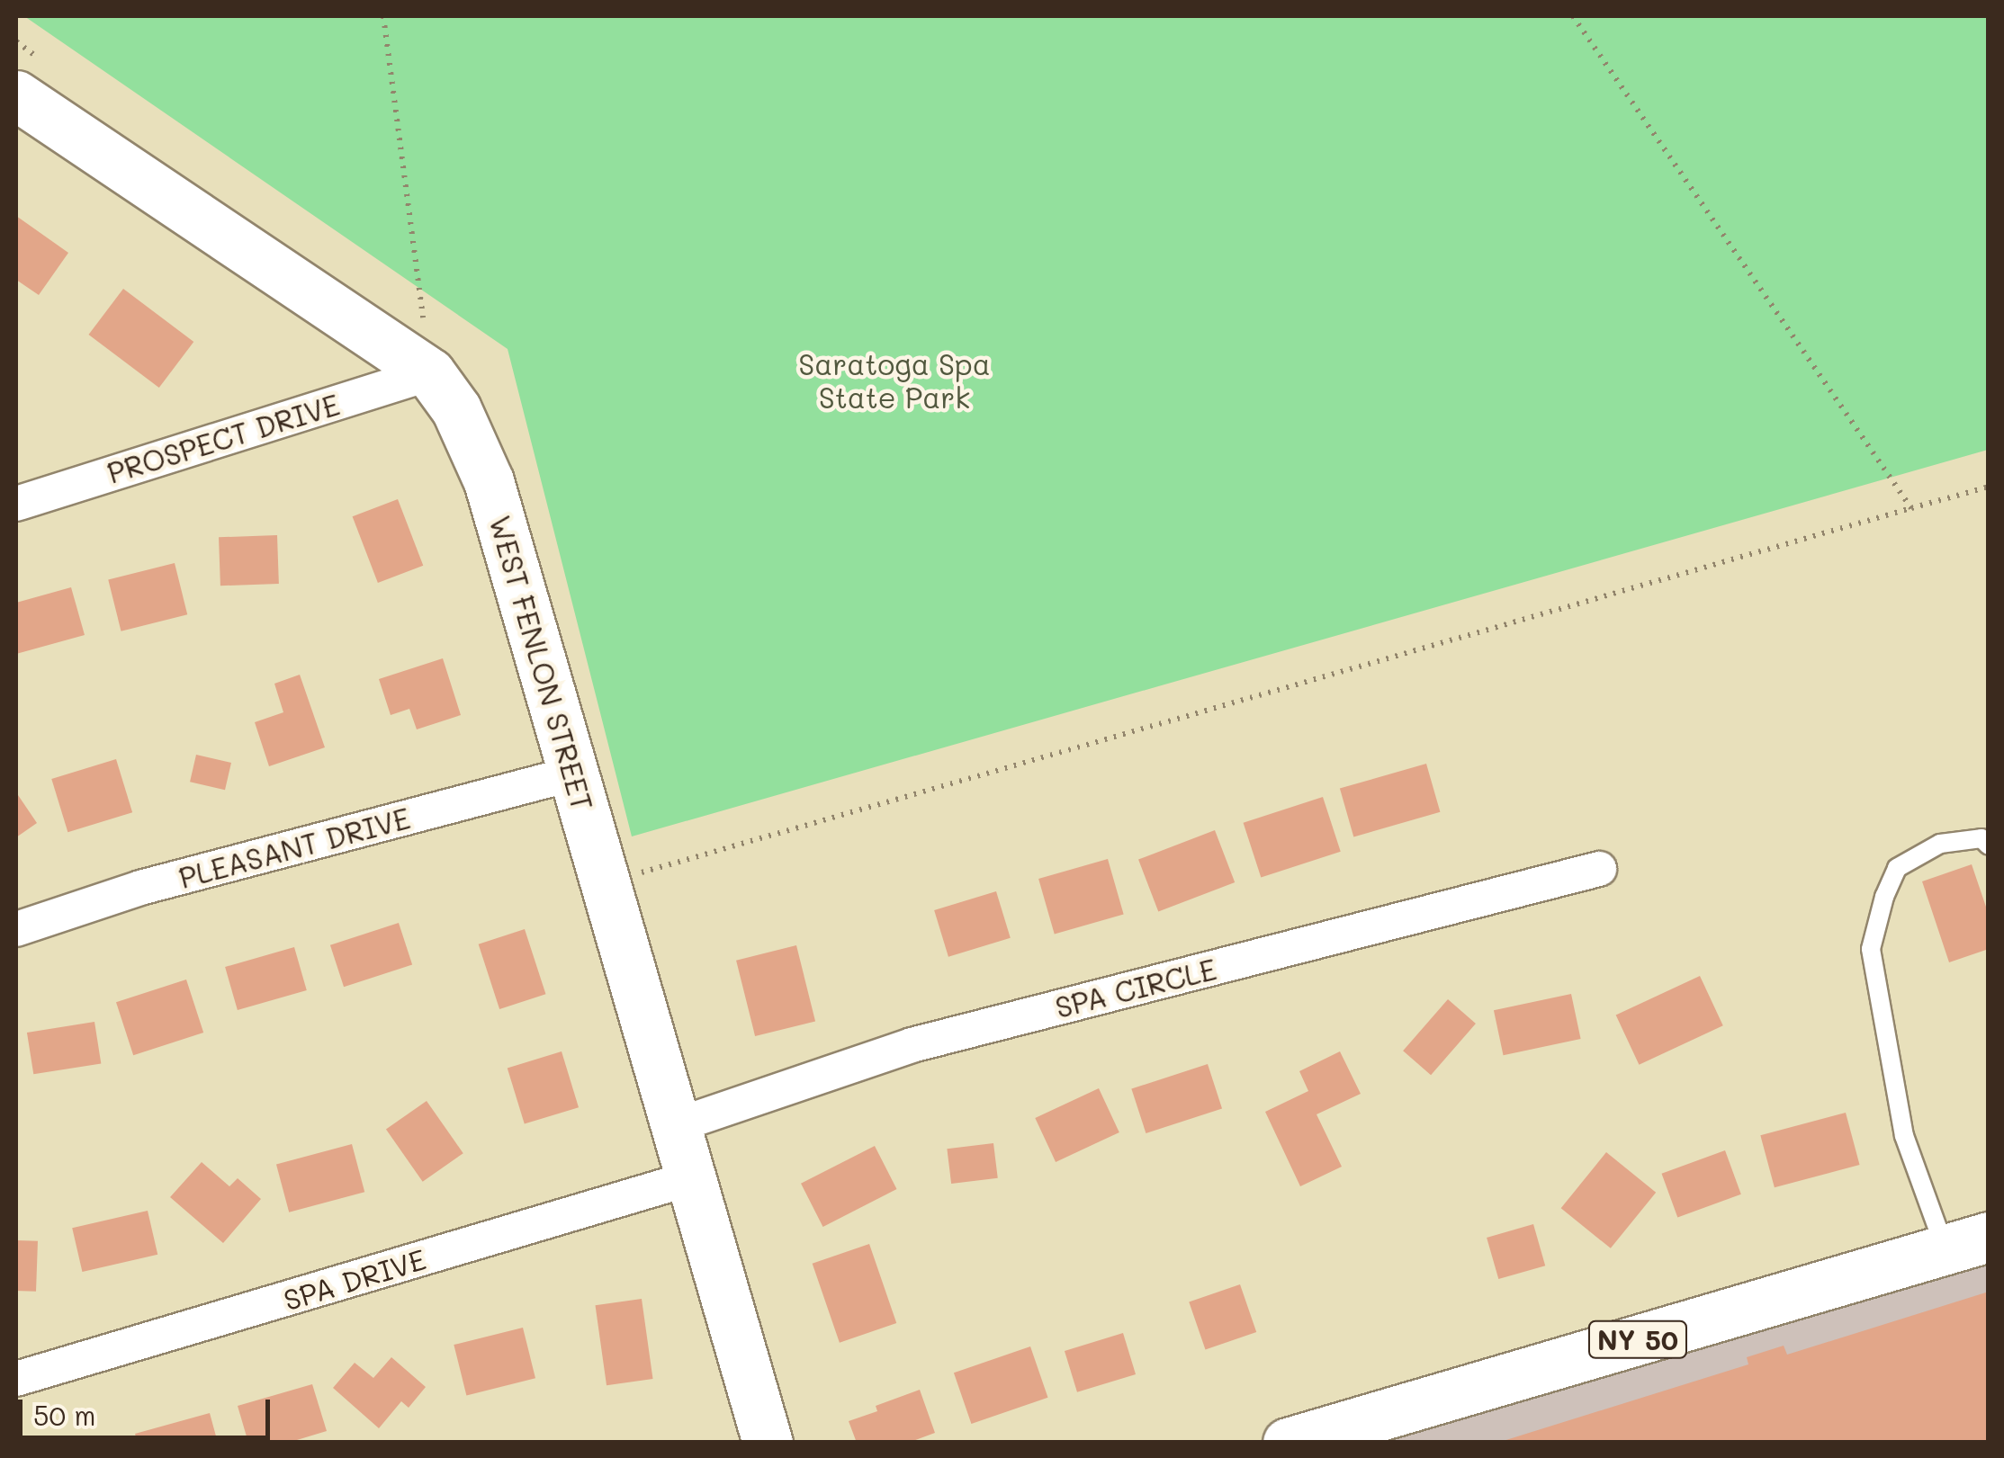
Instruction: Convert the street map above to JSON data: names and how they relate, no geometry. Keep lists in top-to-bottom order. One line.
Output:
{"streets":{"main road":["WEST FENLON STREET","NY 50"],"street":["PROSPECT DRIVE","PLEASANT DRIVE","SPA CIRCLE","SPA DRIVE"]},"crossings":[["PROSPECT DRIVE","WEST FENLON STREET"],["WEST FENLON STREET","PLEASANT DRIVE"],["WEST FENLON STREET","SPA CIRCLE"],["WEST FENLON STREET","SPA DRIVE"]],"parks":["Saratoga Spa State Park"],"scale_bar":"50 m"}
